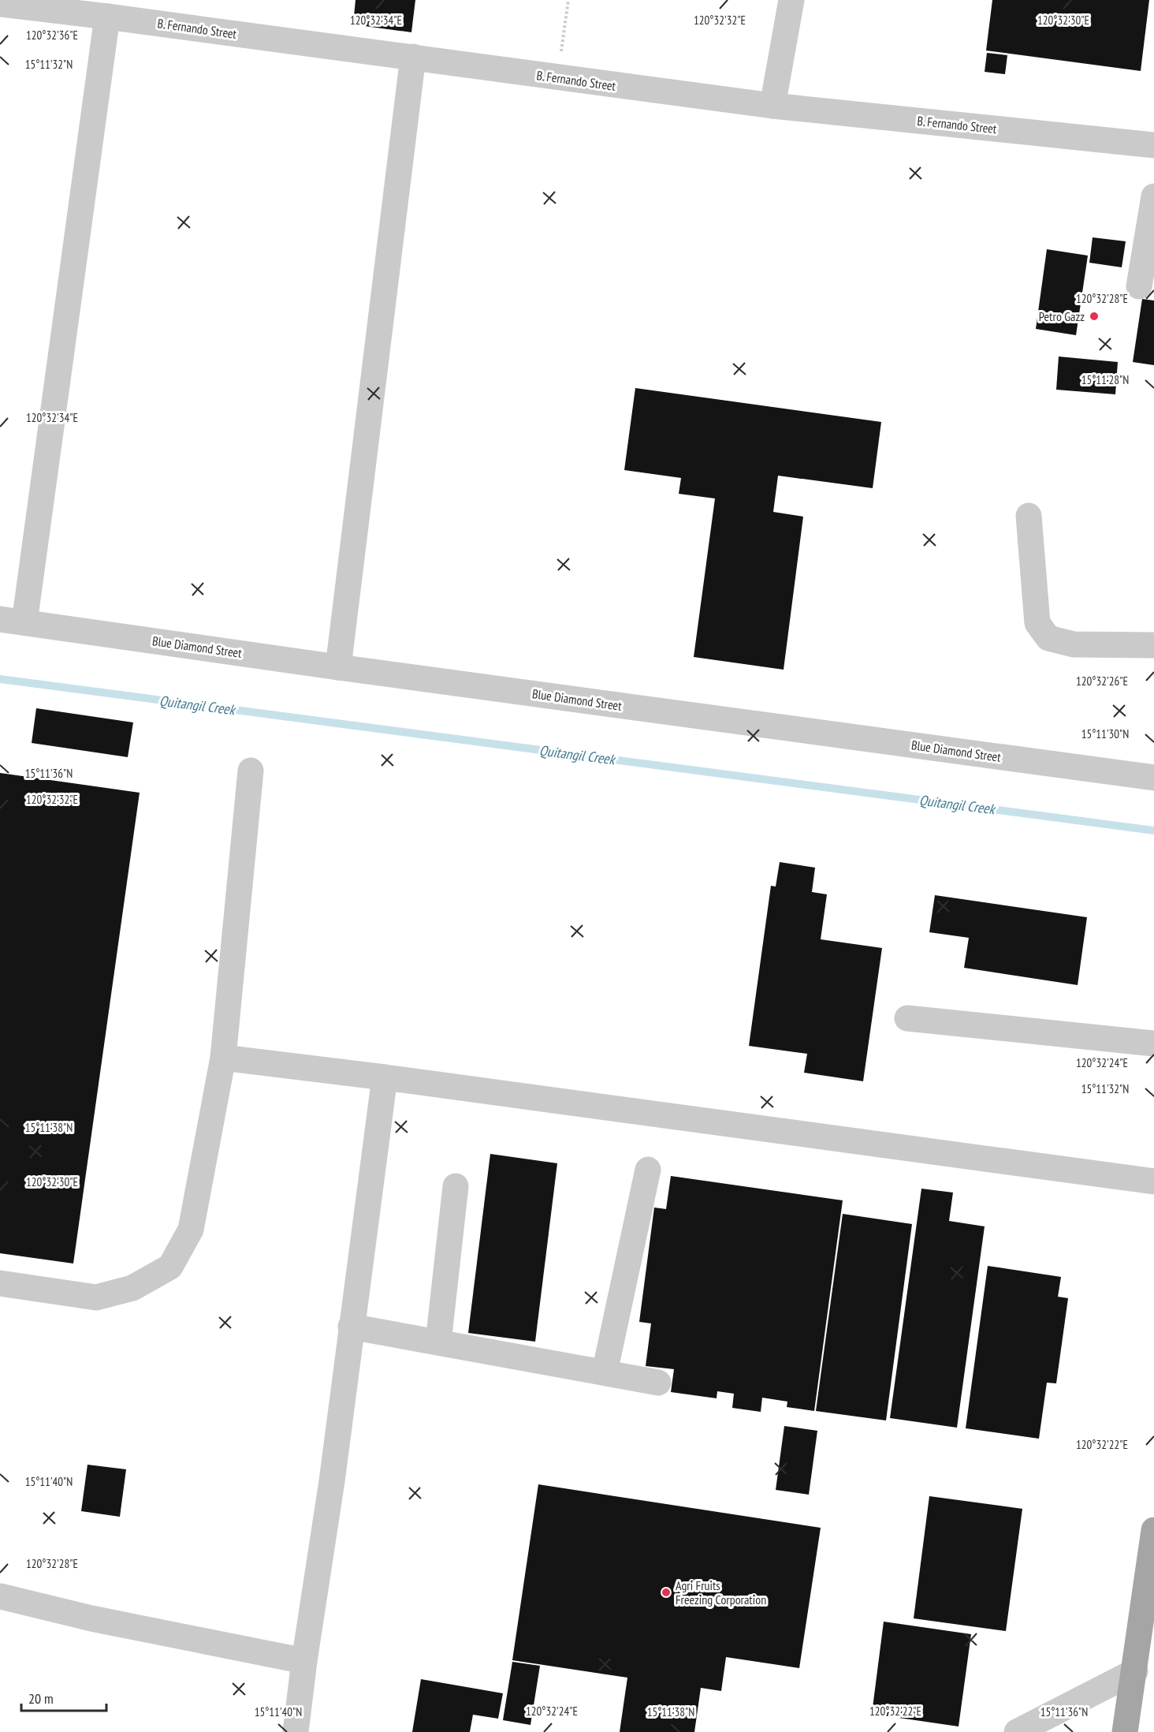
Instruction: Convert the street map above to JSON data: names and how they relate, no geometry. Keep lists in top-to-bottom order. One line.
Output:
{"streets":{"street":["B. Fernando Street","Blue Diamond Street"]},"water":["Quitangil Creek"],"places":["Petro Gazz","Agri Fruits Freezing Corporation"],"scale_bar":"20 m","coordinates":["120°32'34\"E","120°32'32\"E","120°32'30\"E","120°32'36\"E","15°11'32\"N","120°32'28\"E","15°11'28\"N","120°32'26\"E","15°11'30\"N","15°11'36\"N","120°32'24\"E","15°11'38\"N","120°32'22\"E","15°11'40\"N"]}
